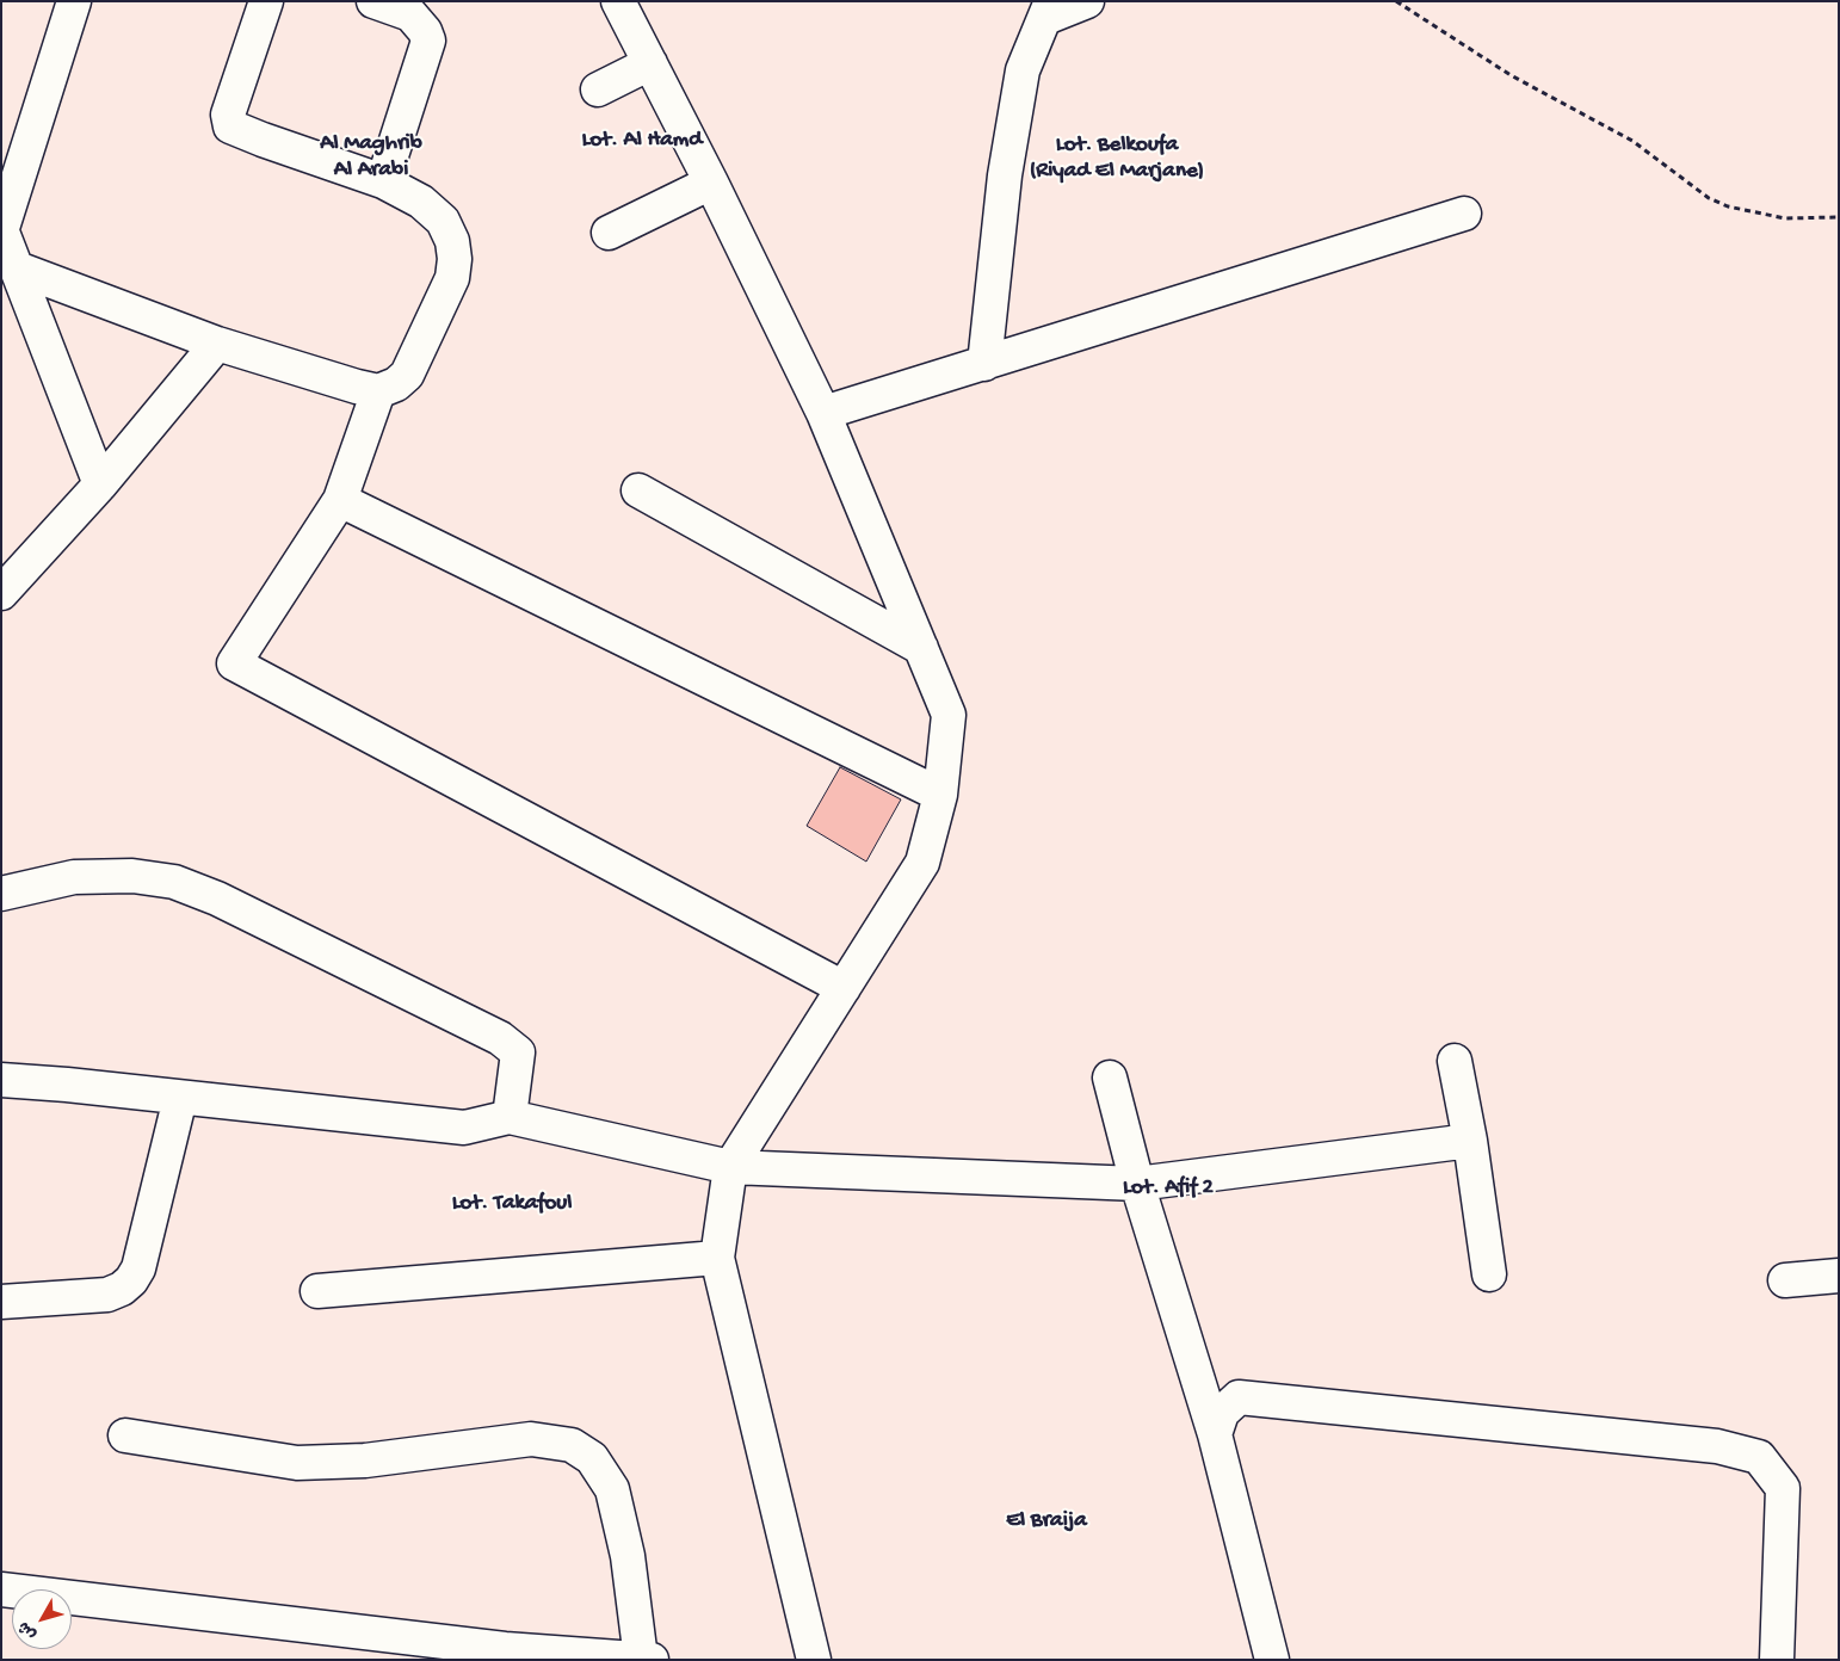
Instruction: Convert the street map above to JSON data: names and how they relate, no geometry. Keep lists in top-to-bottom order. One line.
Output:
{"districts":["Lot. Al Hamd","Al Maghrib Al Arabi","Lot. Belkoufa (Riyad El Marjane)","Lot. Afif 2","Lot. Takafoul","El Braija"],"north":"bottom left"}
